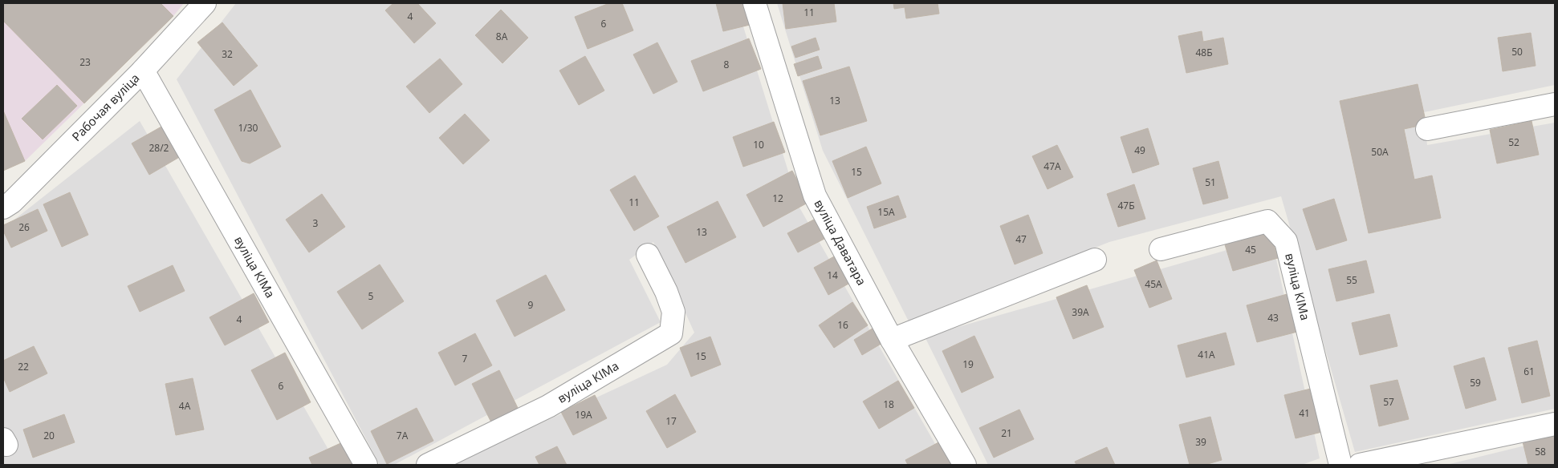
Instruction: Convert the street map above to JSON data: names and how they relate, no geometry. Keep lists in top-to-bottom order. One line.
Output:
{"streets":{"street":["Рабочая вуліца","вуліца Даватара","вуліца КІМа"]},"crossings":[["Рабочая вуліца","вуліца КІМа"]],"house_numbers":["11","4","6","8А","50","48Б","32","23","8","13","1/30","52","10","28/2","49","50А","47А","15","51","12","11","47Б","15А","3","26","13","47","45","14","55","45А","5","9","39А","43","4","16","41А","15","7","19","22","61","59","6","57","18","4А","41","19А","17","21","20","7А","39","58"]}
